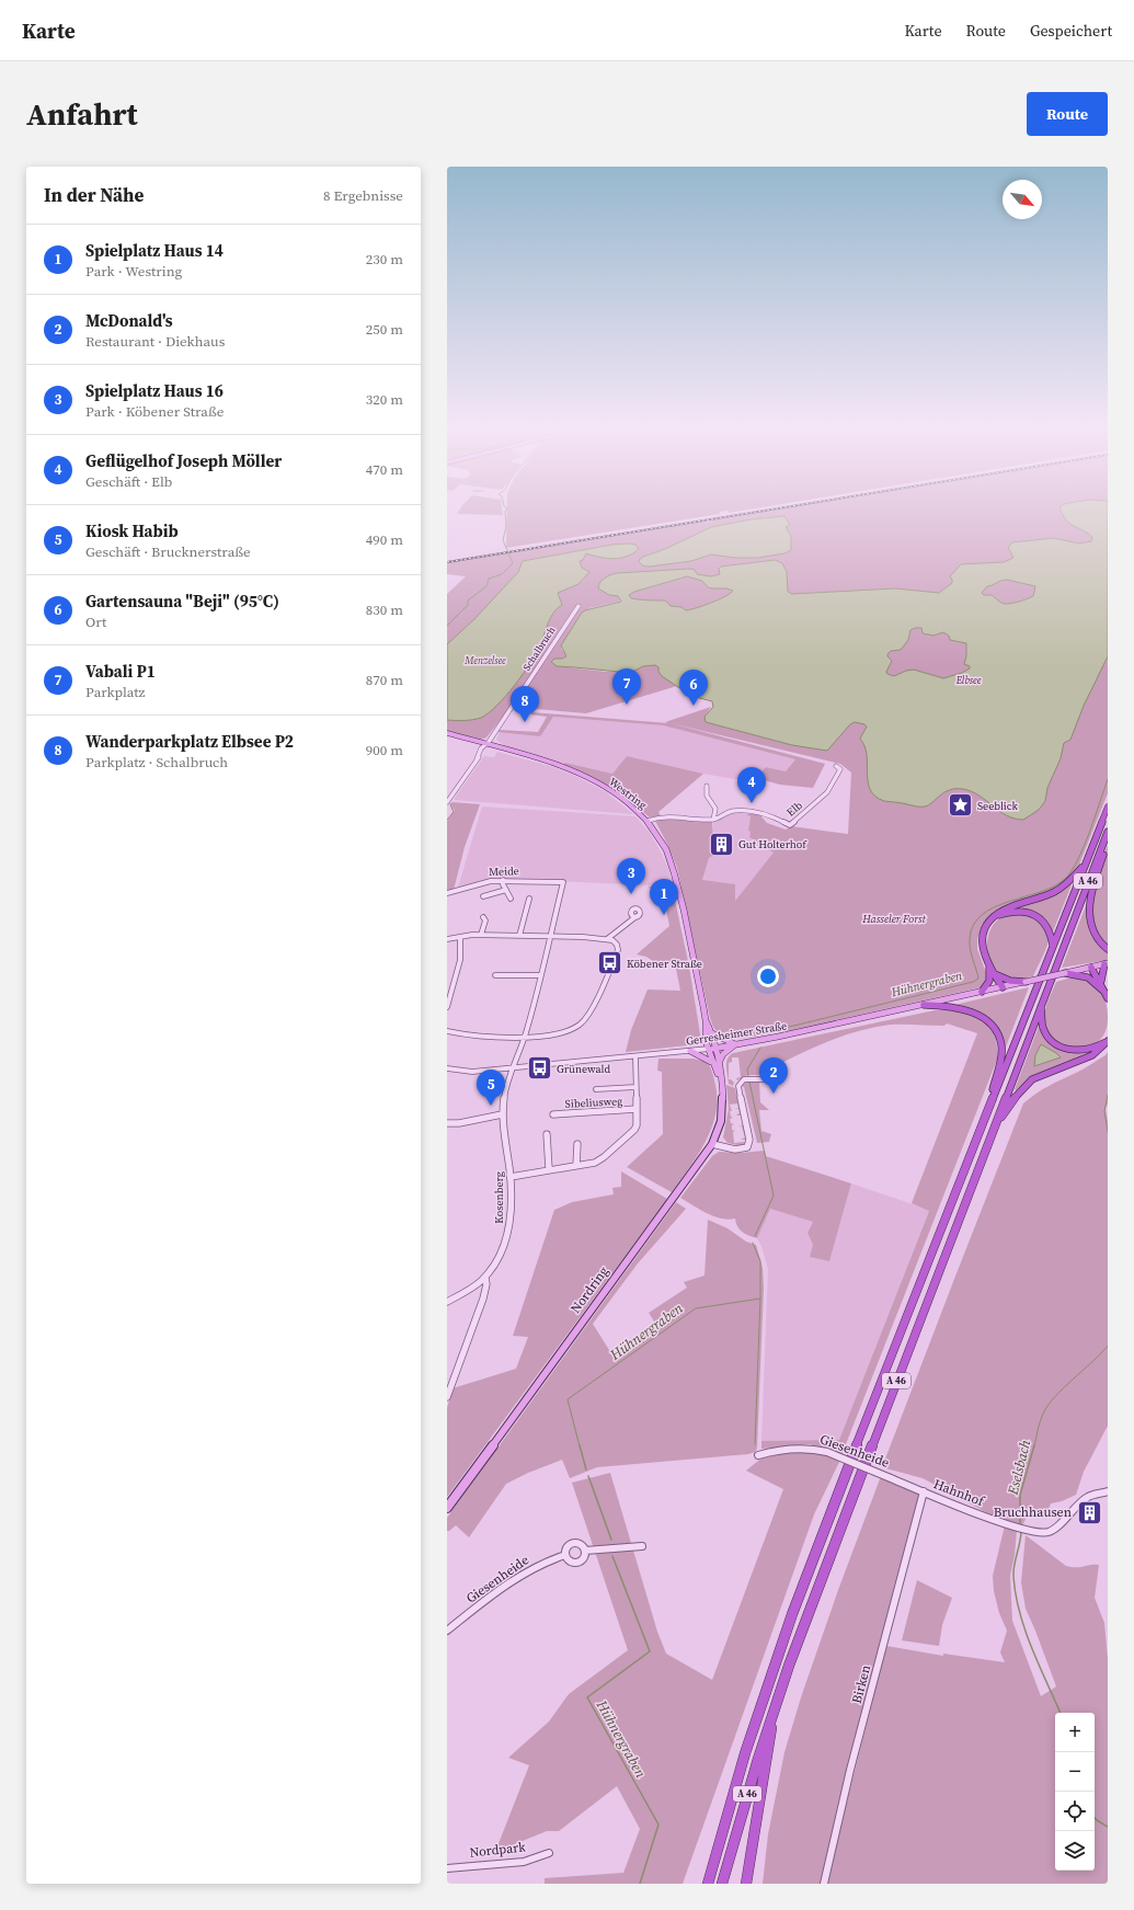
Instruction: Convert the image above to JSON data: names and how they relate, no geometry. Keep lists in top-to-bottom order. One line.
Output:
{"streets":{"highway":["A 46"],"main road":["Westring","Gerresheimer Straße","Nordring"],"street":["Schalbruch","Elb","Meide","Sibeliusweg","Kosenberg","Giesenheide","Hahnhof","Birken","Nordpark"]},"crossings":[["Schalbruch","Westring"],["Westring","Elb"],["Westring","Gerresheimer Straße"],["Westring","Nordring"],["Gerresheimer Straße","Kosenberg"],["Gerresheimer Straße","Nordring"],["Giesenheide","Hahnhof"],["Hahnhof","Birken"]],"water":["Menzelsee","Hühnergraben","Eselsbach"],"parks":["Elbsee","Hasseler Forst"],"places":{"place":["Seeblick"],"building":["Gut Holterhof","Bruchhausen"],"bus stop":["Köbener Straße","Grünewald"]},"north":"bottom right","page":{"header":"Karte","nav":["Karte","Route","Gespeichert"],"buttons":"Route","title":"Anfahrt","heading":["In der Nähe","8 Ergebnisse"],"list":[{"mark":"1","name":"Spielplatz Haus 14","note":"Park · Westring","value":"230 m"},{"mark":"2","name":"McDonald's","note":"Restaurant · Diekhaus","value":"250 m"},{"mark":"3","name":"Spielplatz Haus 16","note":"Park · Köbener Straße","value":"320 m"},{"mark":"4","name":"Geflügelhof Joseph Möller","note":"Geschäft · Elb","value":"470 m"},{"mark":"5","name":"Kiosk Habib","note":"Geschäft · Brucknerstraße","value":"490 m"},{"mark":"6","name":"Gartensauna \"Beji\" (95°C)","note":"Ort","value":"830 m"},{"mark":"7","name":"Vabali P1","note":"Parkplatz","value":"870 m"},{"mark":"8","name":"Wanderparkplatz Elbsee P2","note":"Parkplatz · Schalbruch","value":"900 m"}],"pins":["7","6","8","4","3","1","2","5"],"map_buttons":["+","−"]}}
